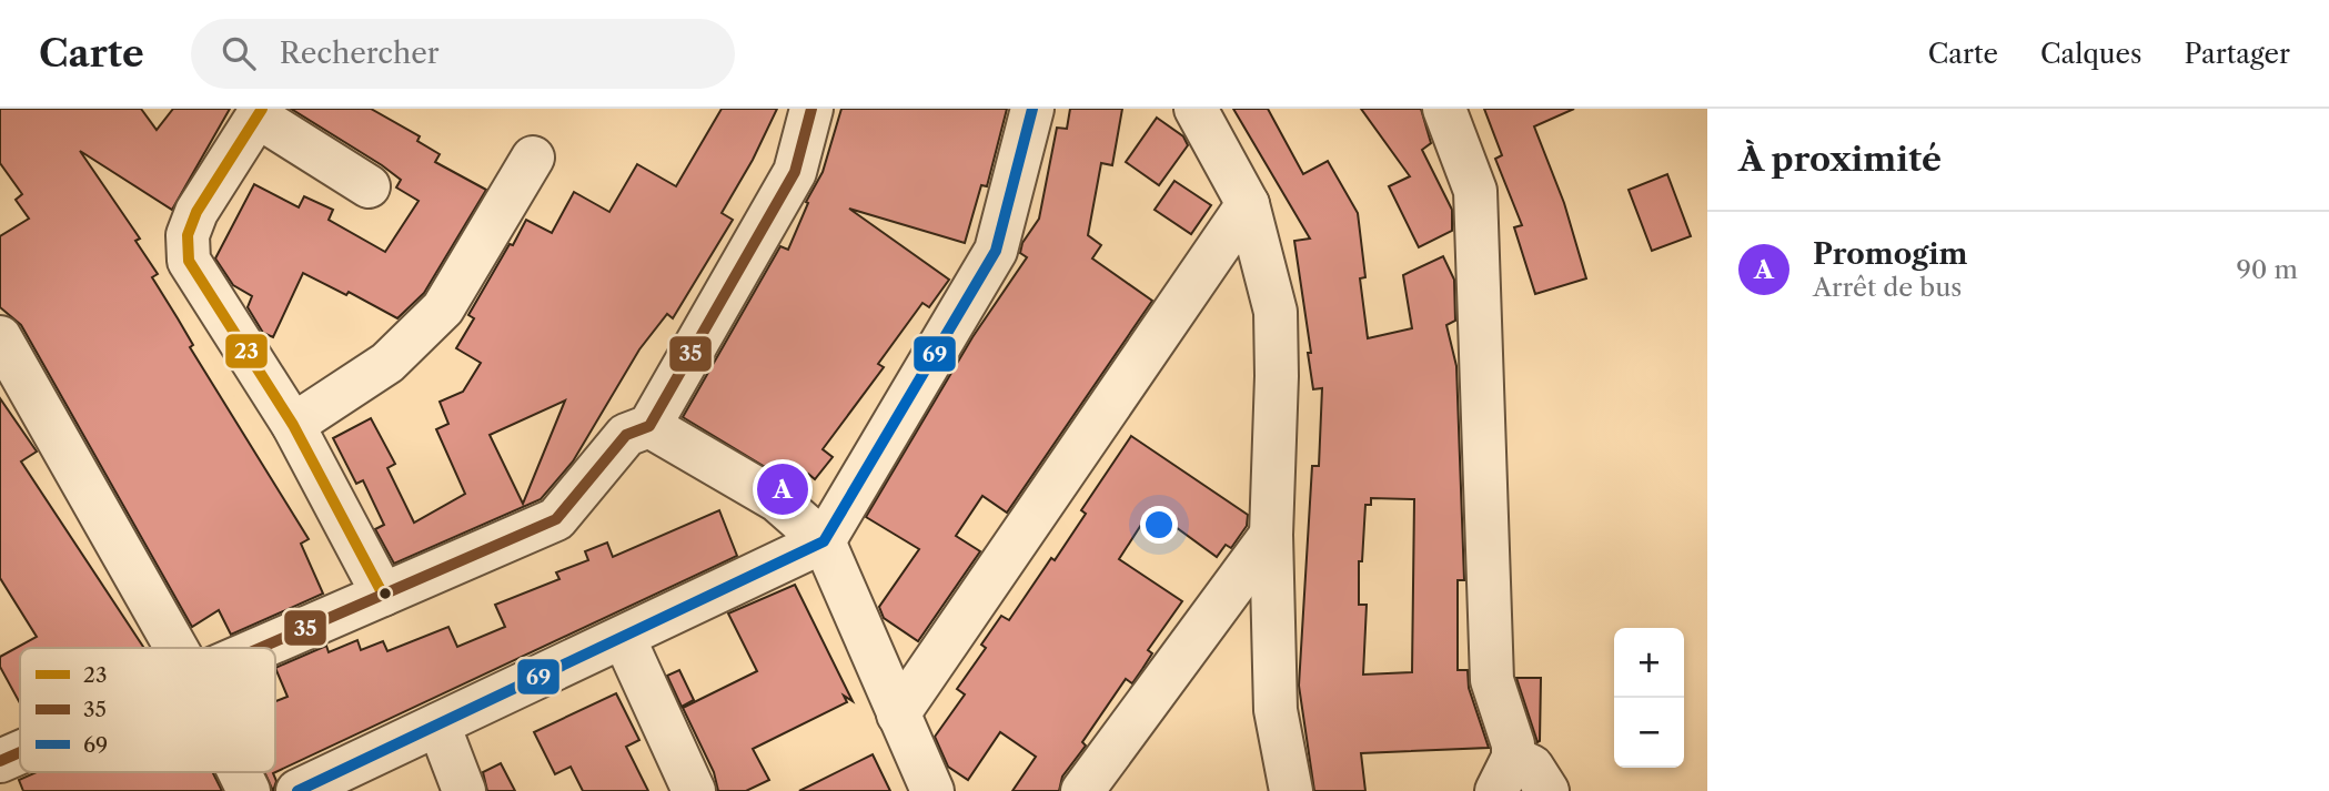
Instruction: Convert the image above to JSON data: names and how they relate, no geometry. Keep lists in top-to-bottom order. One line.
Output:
{"lines":["transit line 23","transit line 35","transit line 69"],"legend":["23","35","69"],"page":{"header":"Carte","search":"Rechercher","nav":["Carte","Calques","Partager"],"heading":"À proximité","list":[{"mark":"A","name":"Promogim","note":"Arrêt de bus","value":"90 m"}],"pins":"A","map_buttons":["+","−"]}}
